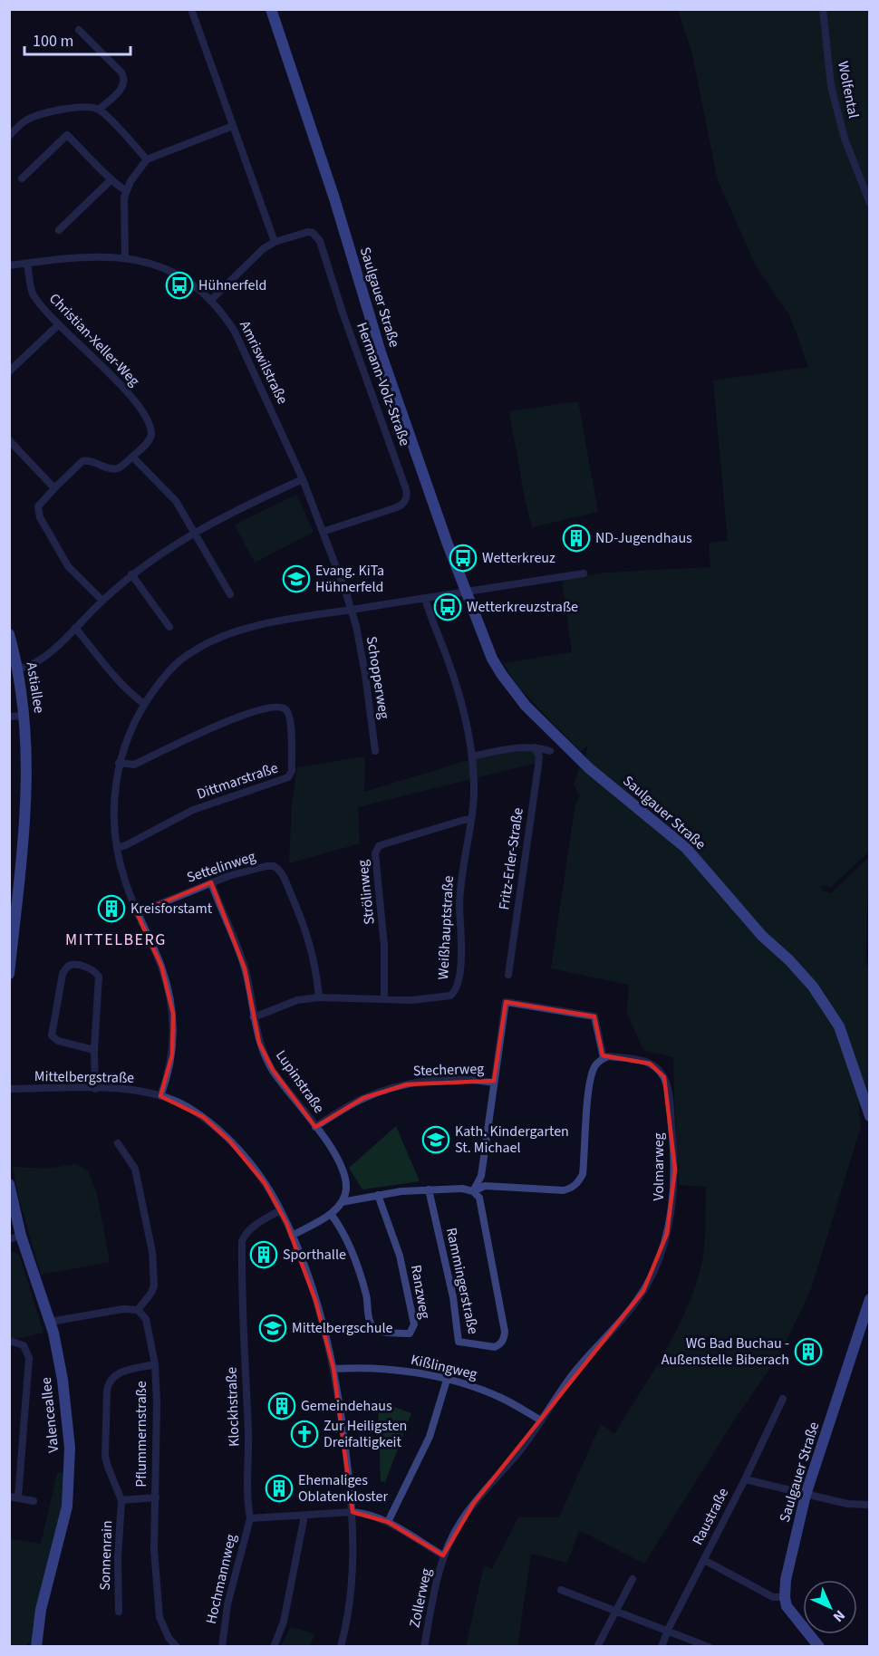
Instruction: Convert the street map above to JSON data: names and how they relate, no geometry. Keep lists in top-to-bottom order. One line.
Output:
{"streets":{"main road":["Saulgauer Straße","Astiallee","Valenceallee"],"street":["Wolfental","Christian-Xeller-Weg","Amriswilstraße","Hermann-Volz-Straße","Schopperweg","Dittmarstraße","Fritz-Erler-Straße","Settelinweg","Strölinweg","Weißhauptstraße","Stecherweg","Mittelbergstraße","Lupinstraße","Volmarweg","Rammingerstraße","Ranzweg","Kißlingweg","Klockhstraße","Pflummernstraße","Raustraße","Sonnenrain","Hochmannweg","Zollerweg"]},"crossings":[["Christian-Xeller-Weg","Amriswilstraße"],["Amriswilstraße","Hermann-Volz-Straße"],["Amriswilstraße","Schopperweg"],["Settelinweg","Weißhauptstraße"],["Settelinweg","Lupinstraße"],["Strölinweg","Weißhauptstraße"],["Weißhauptstraße","Lupinstraße"],["Stecherweg","Lupinstraße"],["Mittelbergstraße","Kißlingweg"],["Mittelbergstraße","Klockhstraße"],["Volmarweg","Kißlingweg"],["Volmarweg","Zollerweg"],["Klockhstraße","Hochmannweg"],["Pflummernstraße","Sonnenrain"]],"districts":["MITTELBERG"],"places":{"bus stop":["Hühnerfeld","Wetterkreuz","Wetterkreuzstraße"],"building":["ND-Jugendhaus","Kreisforstamt","Sporthalle","WG Bad Buchau - Außenstelle Biberach","Gemeindehaus","Ehemaliges Oblatenkloster"],"school or university":["Evang. KiTa Hühnerfeld","Kath. Kindergarten St. Michael","Mittelbergschule"],"church":["Zur Heiligsten Dreifaltigkeit"]},"scale_bar":"100 m","north":"bottom right"}
